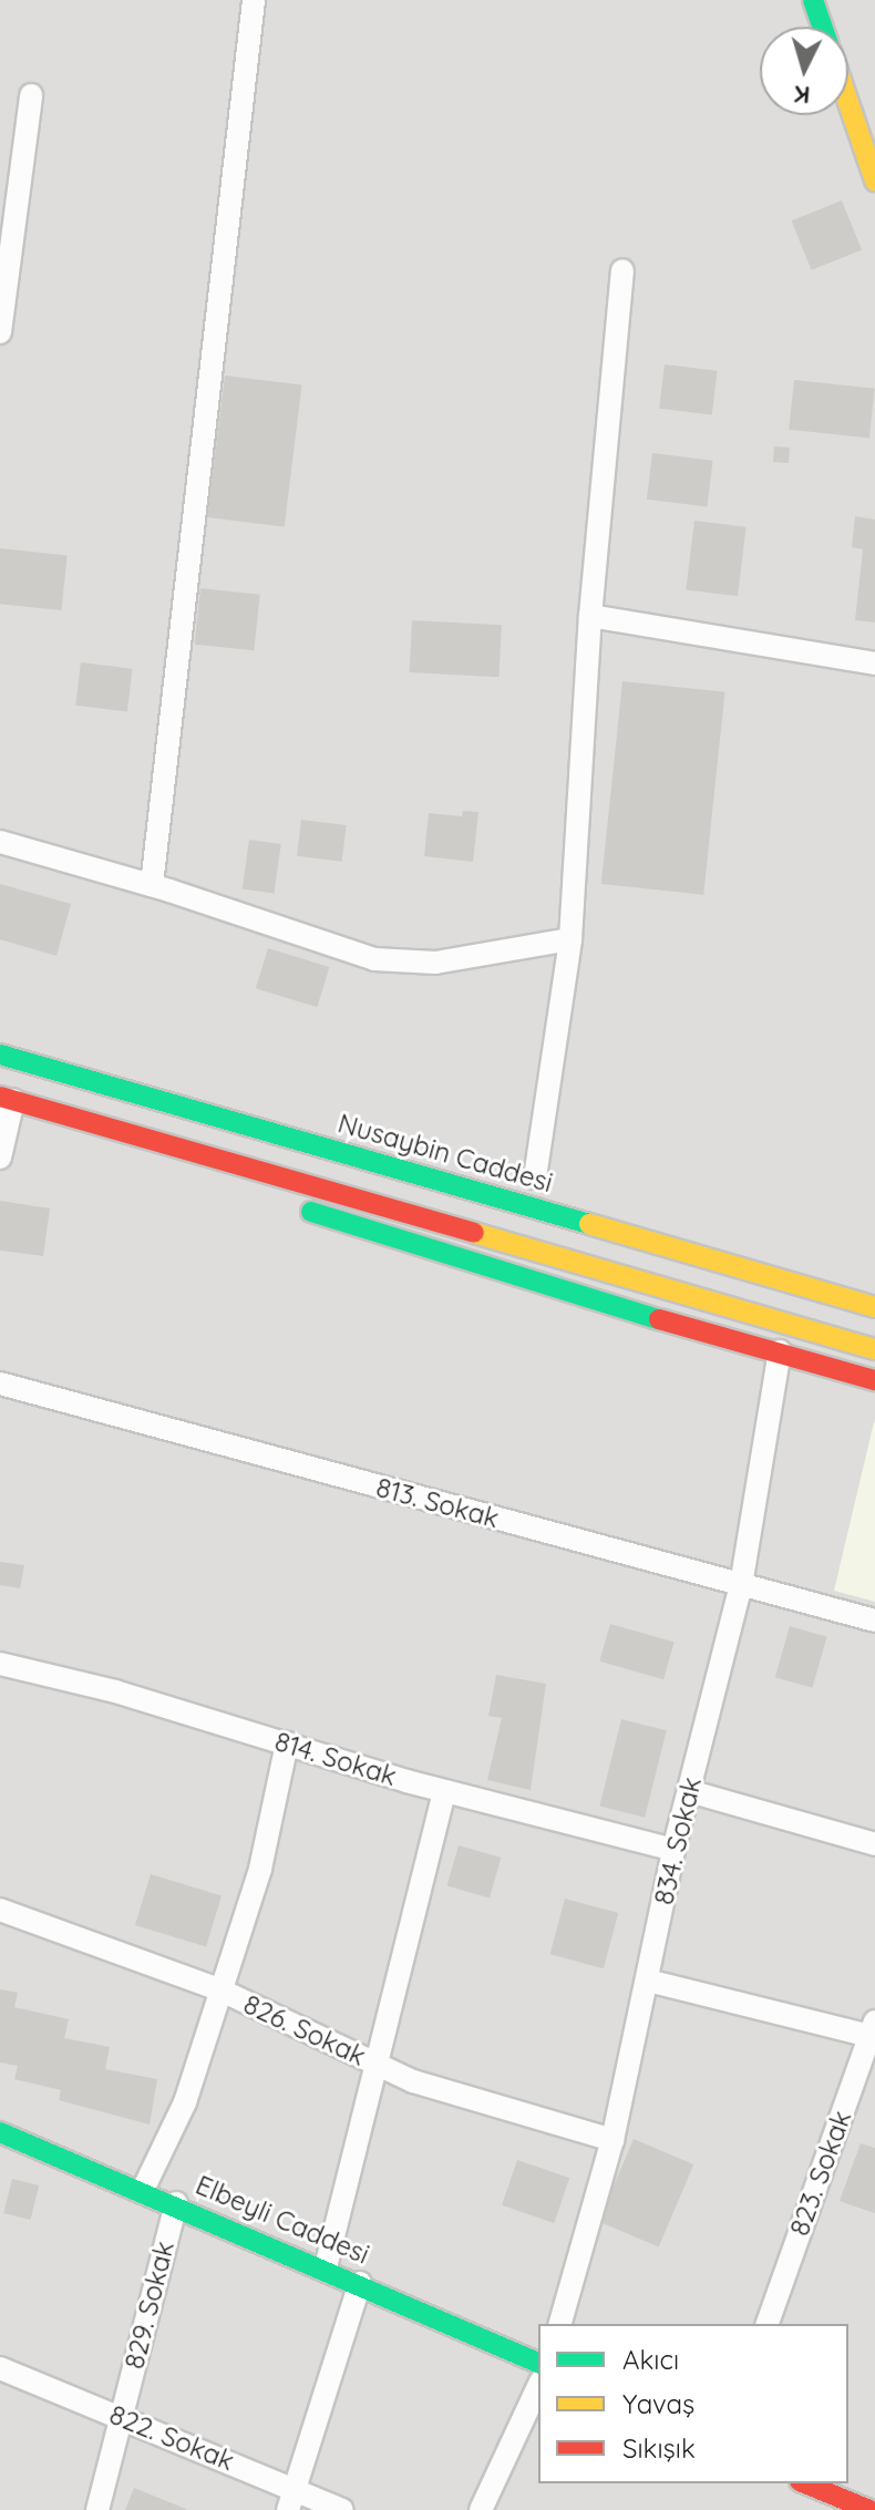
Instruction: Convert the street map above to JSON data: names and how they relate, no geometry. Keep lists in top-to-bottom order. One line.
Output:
{"streets":{"main road":["Nusaybin Caddesi","Elbeyli Caddesi"],"street":["813. Sokak","814. Sokak","834. Sokak","826. Sokak","823. Sokak","829. Sokak","822. Sokak"]},"crossings":[["813. Sokak","834. Sokak"],["814. Sokak","834. Sokak"],["834. Sokak","826. Sokak"],["Elbeyli Caddesi","829. Sokak"],["829. Sokak","822. Sokak"]],"legend":["Akıcı","Yavaş","Sıkışık"],"north":"bottom"}
